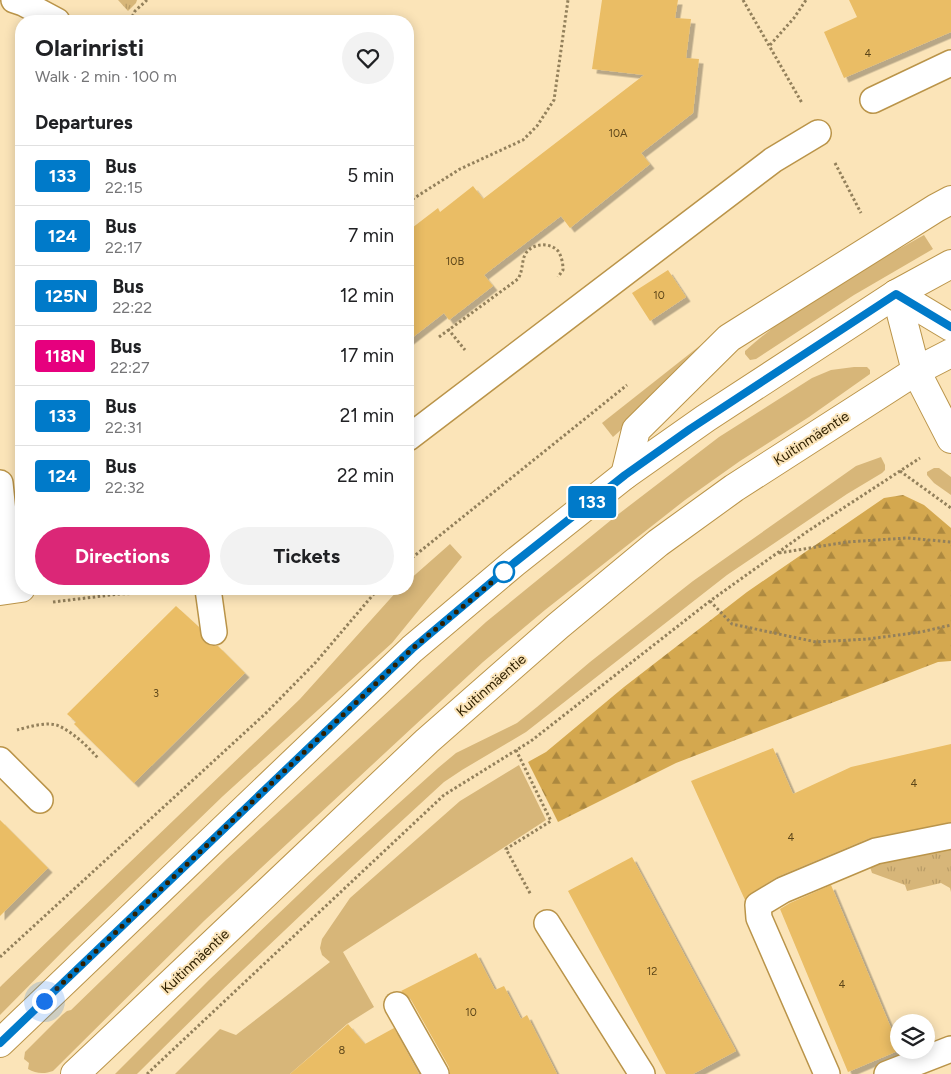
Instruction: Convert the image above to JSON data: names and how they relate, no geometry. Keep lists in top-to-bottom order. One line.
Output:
{"streets":{"main road":["Kuitinmäentie"]},"lines":["bus line 133"],"house_numbers":["4","10A","10B","10","3","4","4","12","4","10","8"],"page":{"on_map":"133","heading":[["Olarinristi","Walk · 2 min · 100 m"],"Departures"],"list":[{"mark":"133","name":"Bus","note":"22:15","value":"5 min"},{"mark":"124","name":"Bus","note":"22:17","value":"7 min"},{"mark":"125N","name":"Bus","note":"22:22","value":"12 min"},{"mark":"118N","name":"Bus","note":"22:27","value":"17 min"},{"mark":"133","name":"Bus","note":"22:31","value":"21 min"},{"mark":"124","name":"Bus","note":"22:32","value":"22 min"}],"buttons":["Directions","Tickets"]}}
